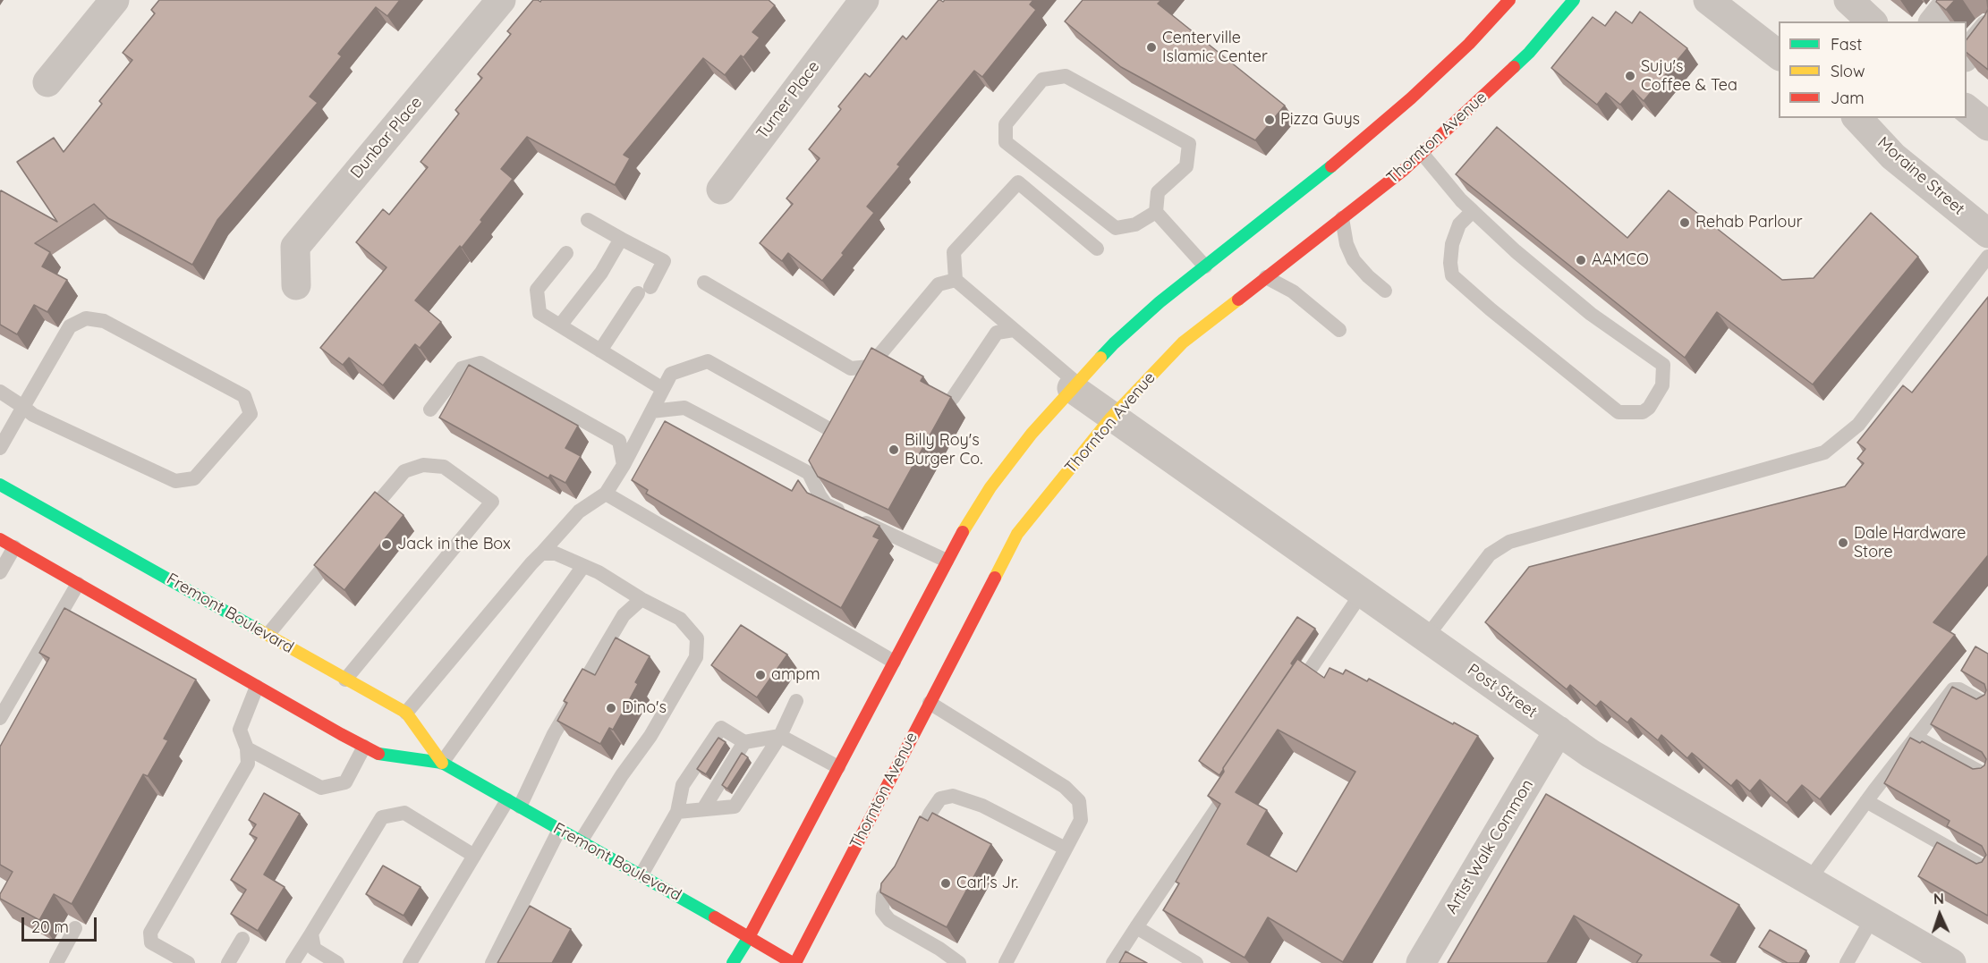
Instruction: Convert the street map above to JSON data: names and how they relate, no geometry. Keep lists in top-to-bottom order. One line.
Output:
{"streets":{"street":["Turner Place","Dunbar Place","Thornton Avenue","Moraine Street","Fremont Boulevard","Post Street","Artist Walk Common"]},"crossings":[["Thornton Avenue","Fremont Boulevard"],["Thornton Avenue","Post Street"],["Post Street","Artist Walk Common"]],"places":["Centerville Islamic Center","Suju's Coffee & Tea","Pizza Guys","Rehab Parlour","AAMCO","Billy Roy's Burger Co.","Dale Hardware Store","Jack in the Box","ampm","Dino's","Carl's Jr."],"legend":["Fast","Slow","Jam"],"scale_bar":"20 m","north":"top"}
